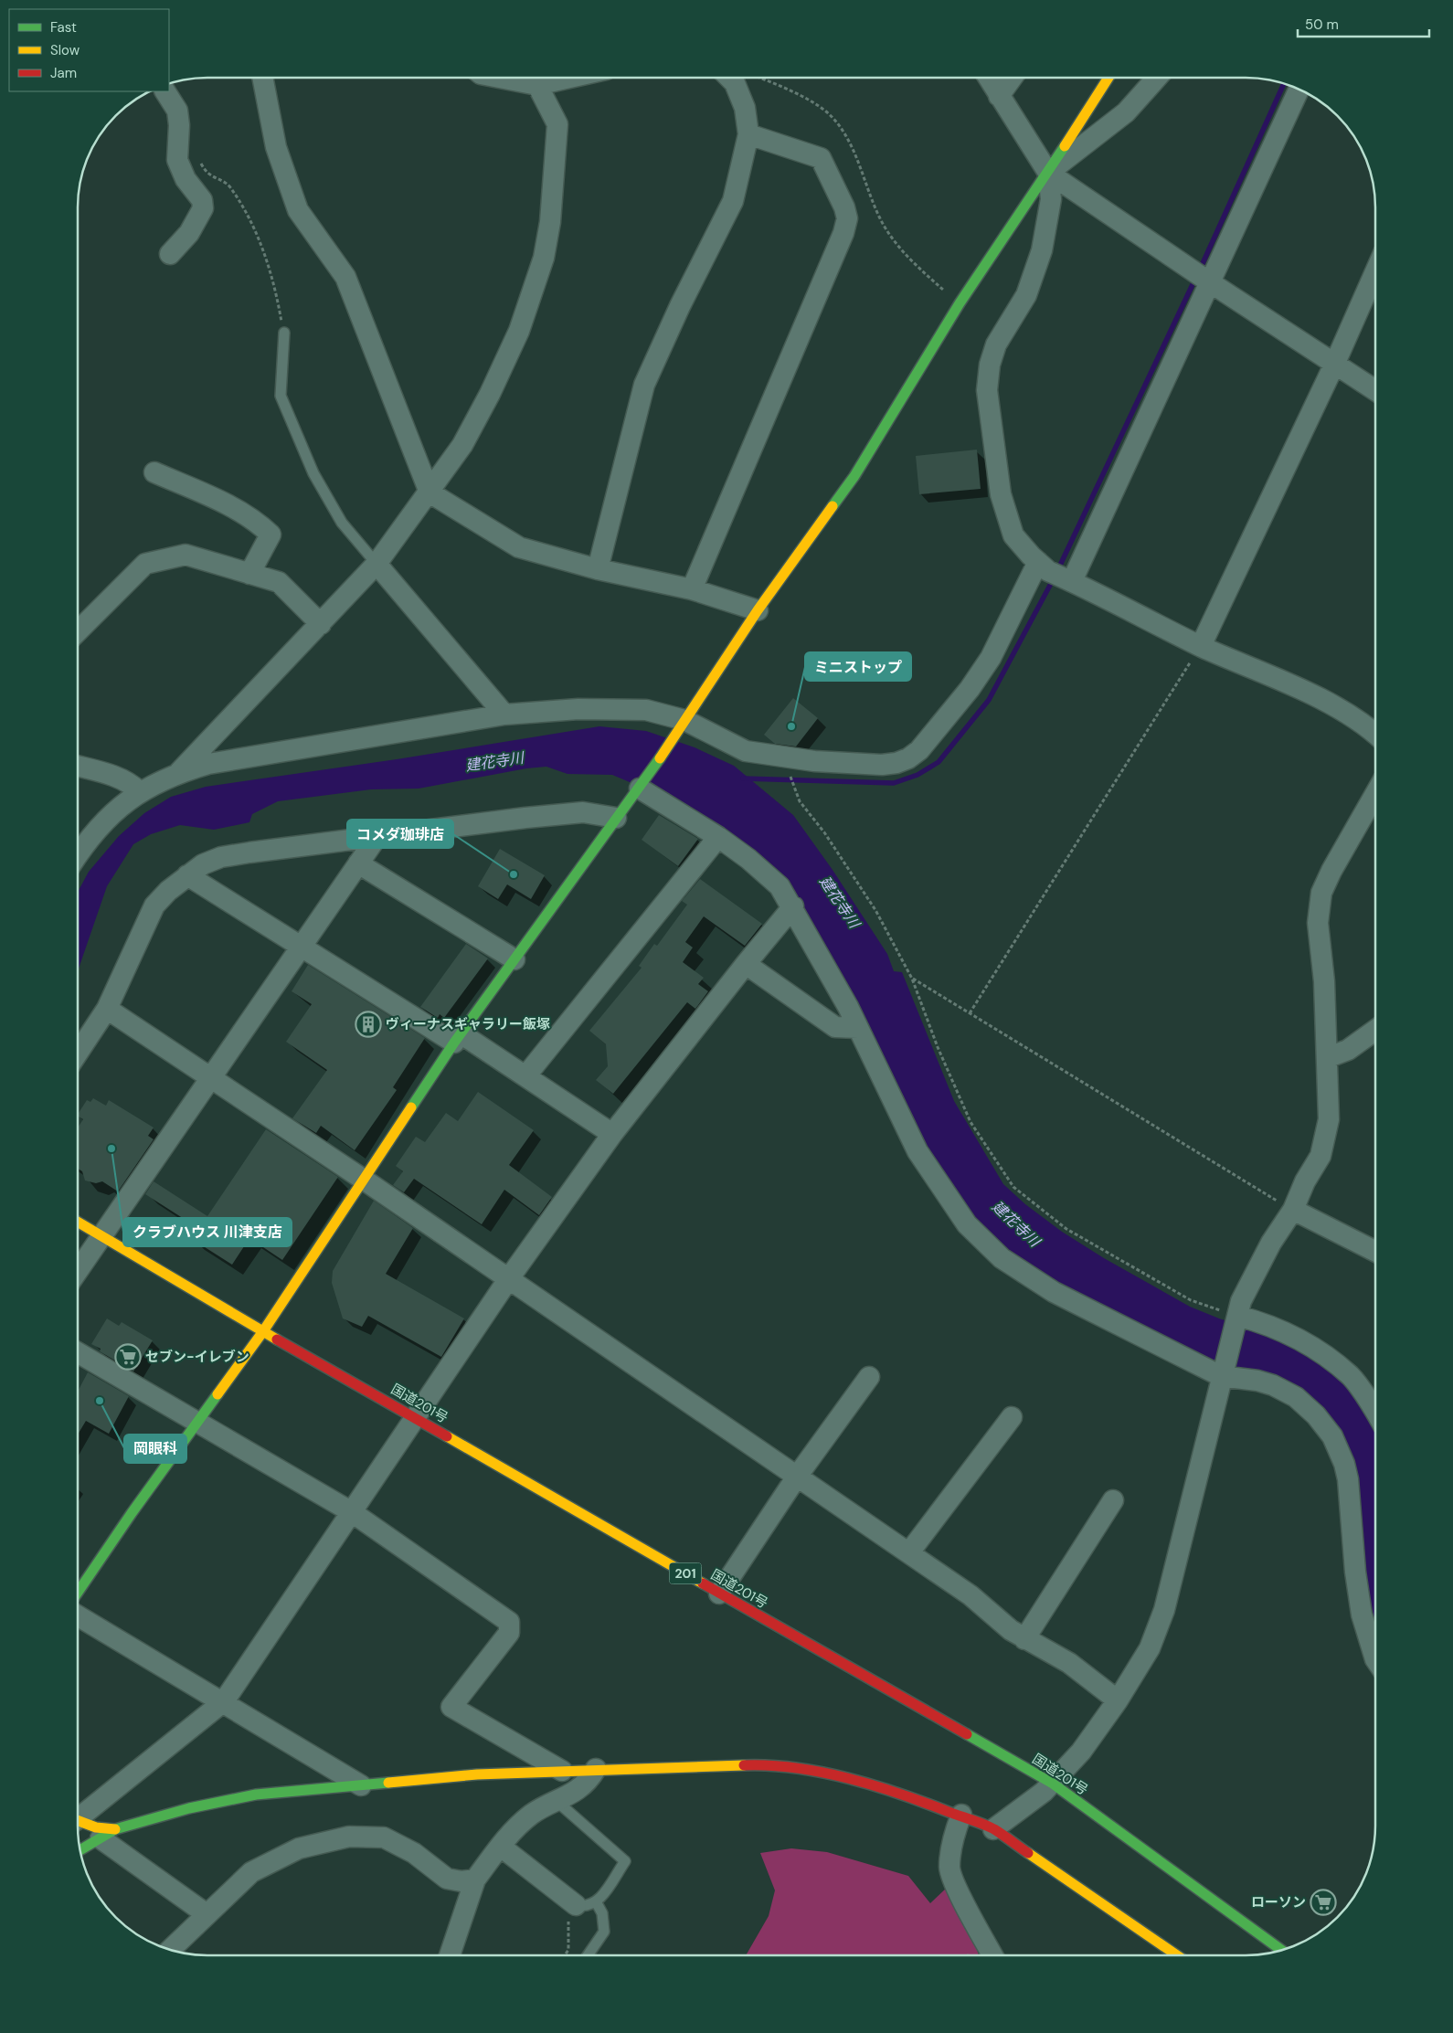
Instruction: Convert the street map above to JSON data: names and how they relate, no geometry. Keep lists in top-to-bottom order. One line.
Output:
{"streets":{"main road":["国道201号","201"]},"water":["建花寺川"],"places":{"other":["ミニストップ","コメダ珈琲店","クラブハウス 川津支店","岡眼科"],"building":["ヴィーナスギャラリー飯塚"],"supermarket":["セブン-イレブン","ローソン"]},"legend":["Fast","Slow","Jam"],"scale_bar":"50 m"}
